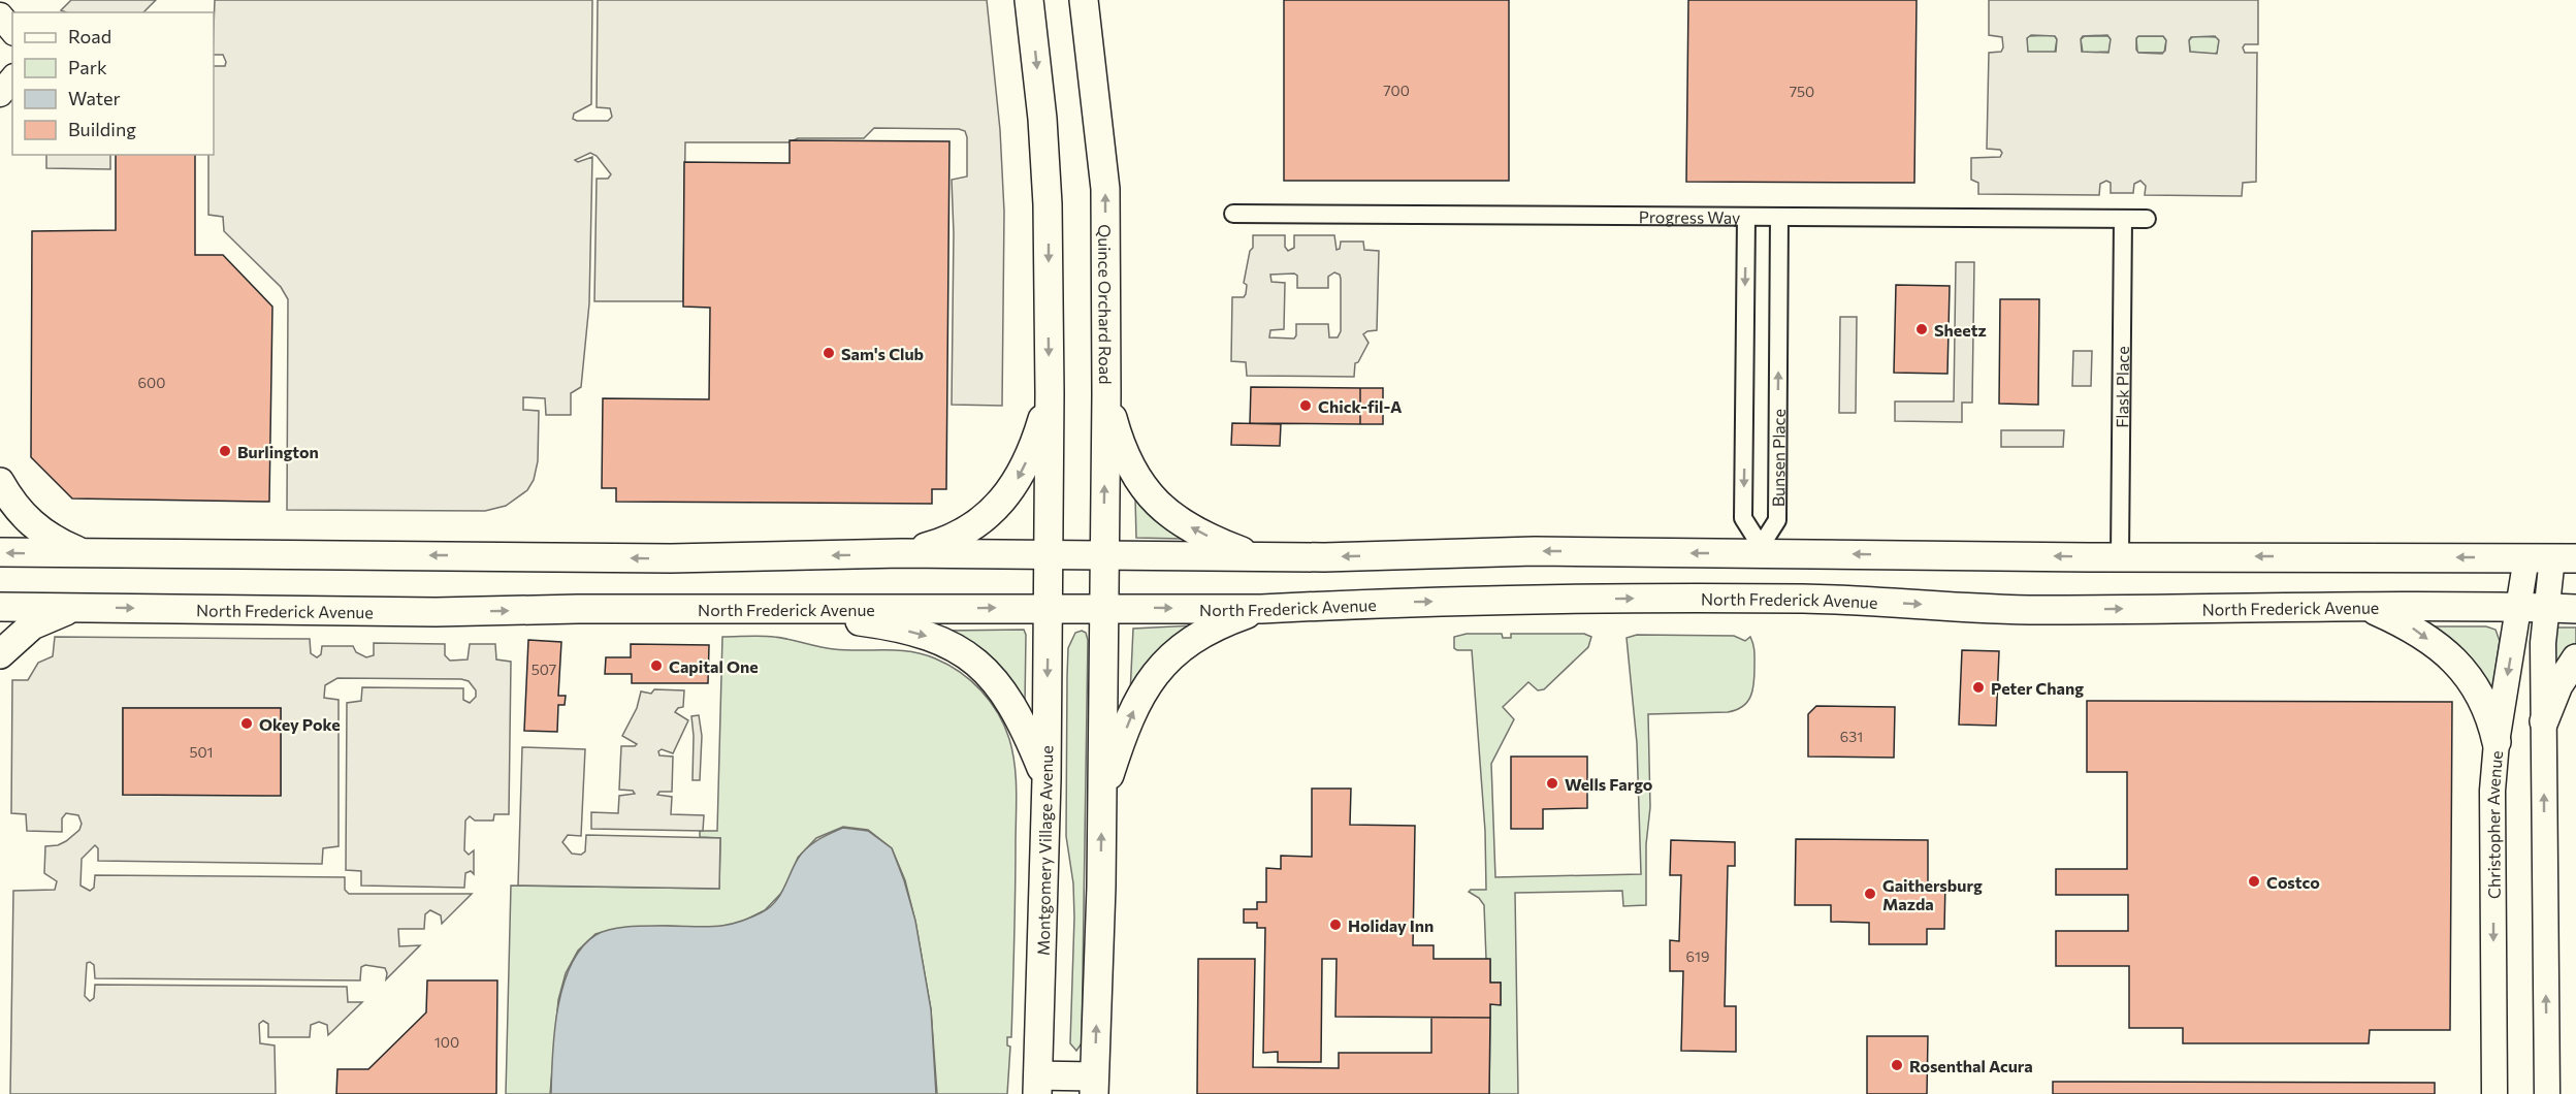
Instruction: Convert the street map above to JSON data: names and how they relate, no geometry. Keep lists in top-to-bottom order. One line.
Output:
{"streets":{"main road":["Quince Orchard Road","North Frederick Avenue","Montgomery Village Avenue"],"street":["Progress Way","Flask Place","Bunsen Place","Christopher Avenue"]},"crossings":[["Progress Way","Flask Place"],["Progress Way","Bunsen Place"],["Quince Orchard Road","North Frederick Avenue"],["North Frederick Avenue","Christopher Avenue"],["North Frederick Avenue","Montgomery Village Avenue"]],"places":["Sheetz","Sam's Club","Chick-fil-A","Burlington","Capital One","Peter Chang","Okey Poke","Wells Fargo","Costco","Gaithersburg Mazda","Holiday Inn","Rosenthal Acura"],"house_numbers":["700","750","600","507","631","501","619","100"],"legend":["Road","Park","Water","Building"]}
